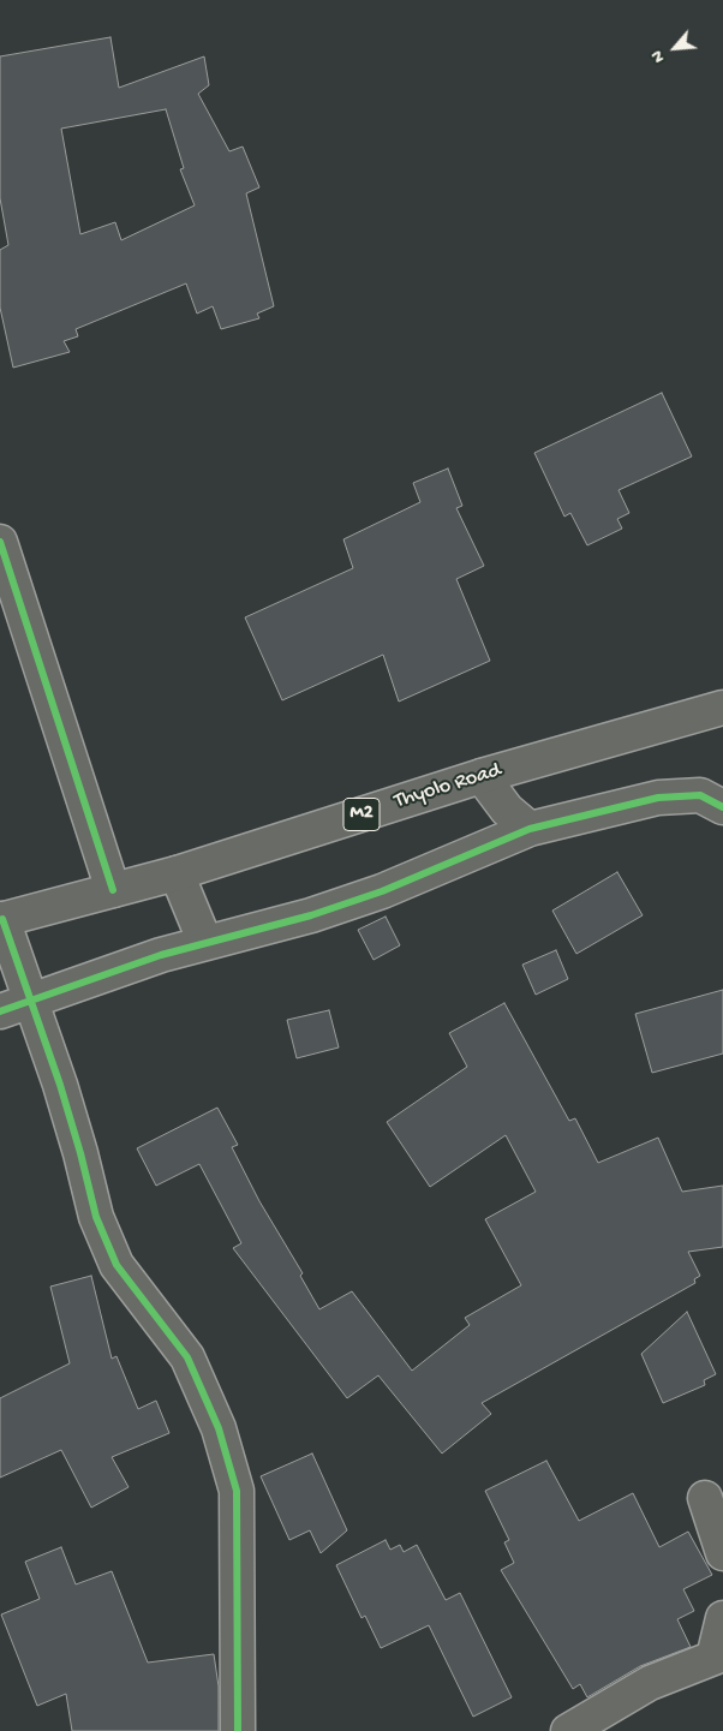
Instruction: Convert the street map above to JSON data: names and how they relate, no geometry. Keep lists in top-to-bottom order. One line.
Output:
{"streets":{"main road":["Thyolo Road","M2"]},"north":"bottom left"}
